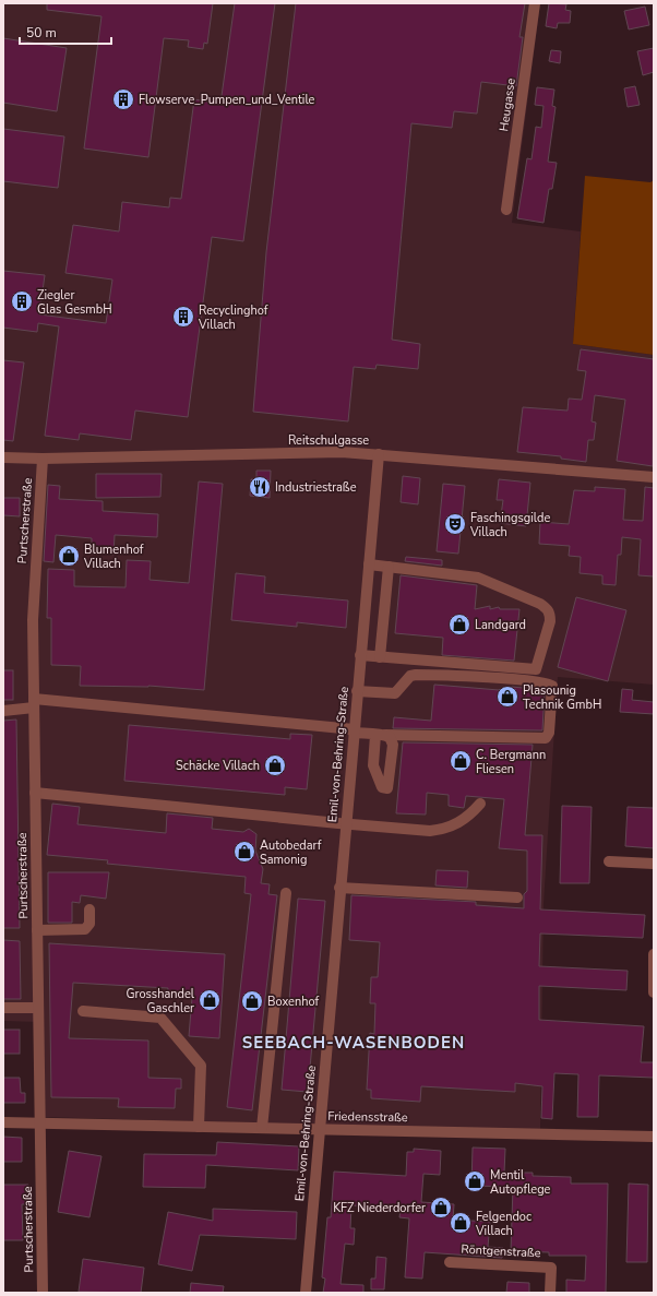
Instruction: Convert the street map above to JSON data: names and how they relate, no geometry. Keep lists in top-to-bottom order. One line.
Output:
{"streets":{"street":["Heugasse","Reitschulgasse","Purtscherstraße","Emil-von-Behring-Straße","Friedensstraße","Röntgenstraße"]},"crossings":[["Reitschulgasse","Purtscherstraße"],["Reitschulgasse","Emil-von-Behring-Straße"],["Purtscherstraße","Friedensstraße"],["Emil-von-Behring-Straße","Friedensstraße"]],"districts":["SEEBACH-WASENBODEN"],"places":{"building":["Flowserve_Pumpen_und_Ventile","Ziegler Glas GesmbH","Recyclinghof Villach"],"restaurant":["Industriestraße"],"theatre":["Faschingsgilde Villach"],"shop":["Blumenhof Villach","Landgard","Plasounig Technik GmbH","C. Bergmann Fliesen","Schäcke Villach","Autobedarf Samonig","Grosshandel Gaschler","Boxenhof","Mentil Autopflege","KFZ Niederdorfer","Felgendoc Villach"]},"scale_bar":"50 m"}
